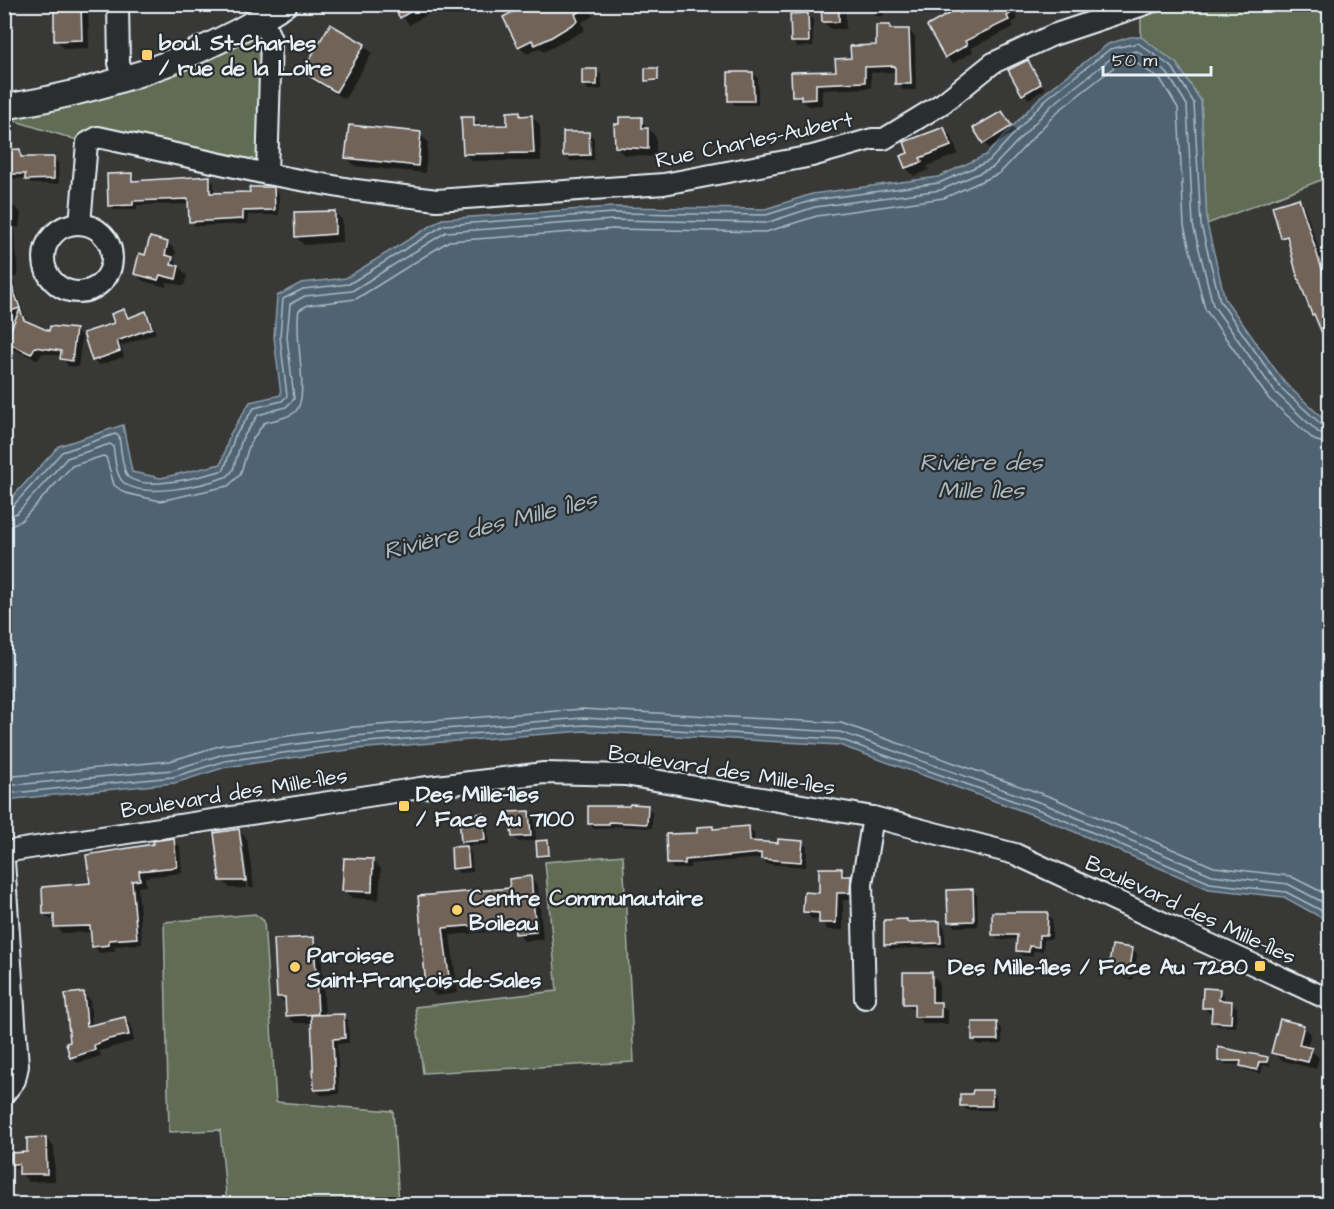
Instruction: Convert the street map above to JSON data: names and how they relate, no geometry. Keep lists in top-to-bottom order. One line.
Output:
{"streets":{"street":["Rue Charles-Aubert","Boulevard des Mille-Îles"]},"water":["Rivière des Mille Îles"],"places":{"transit":["boul. St-Charles / rue de la Loire","Des Mille-îles / Face Au 7100","Des Mille-îles / Face Au 7280"],"other":["Centre Communautaire Boileau","Paroisse Saint-François-de-Sales"]},"scale_bar":"50 m"}
